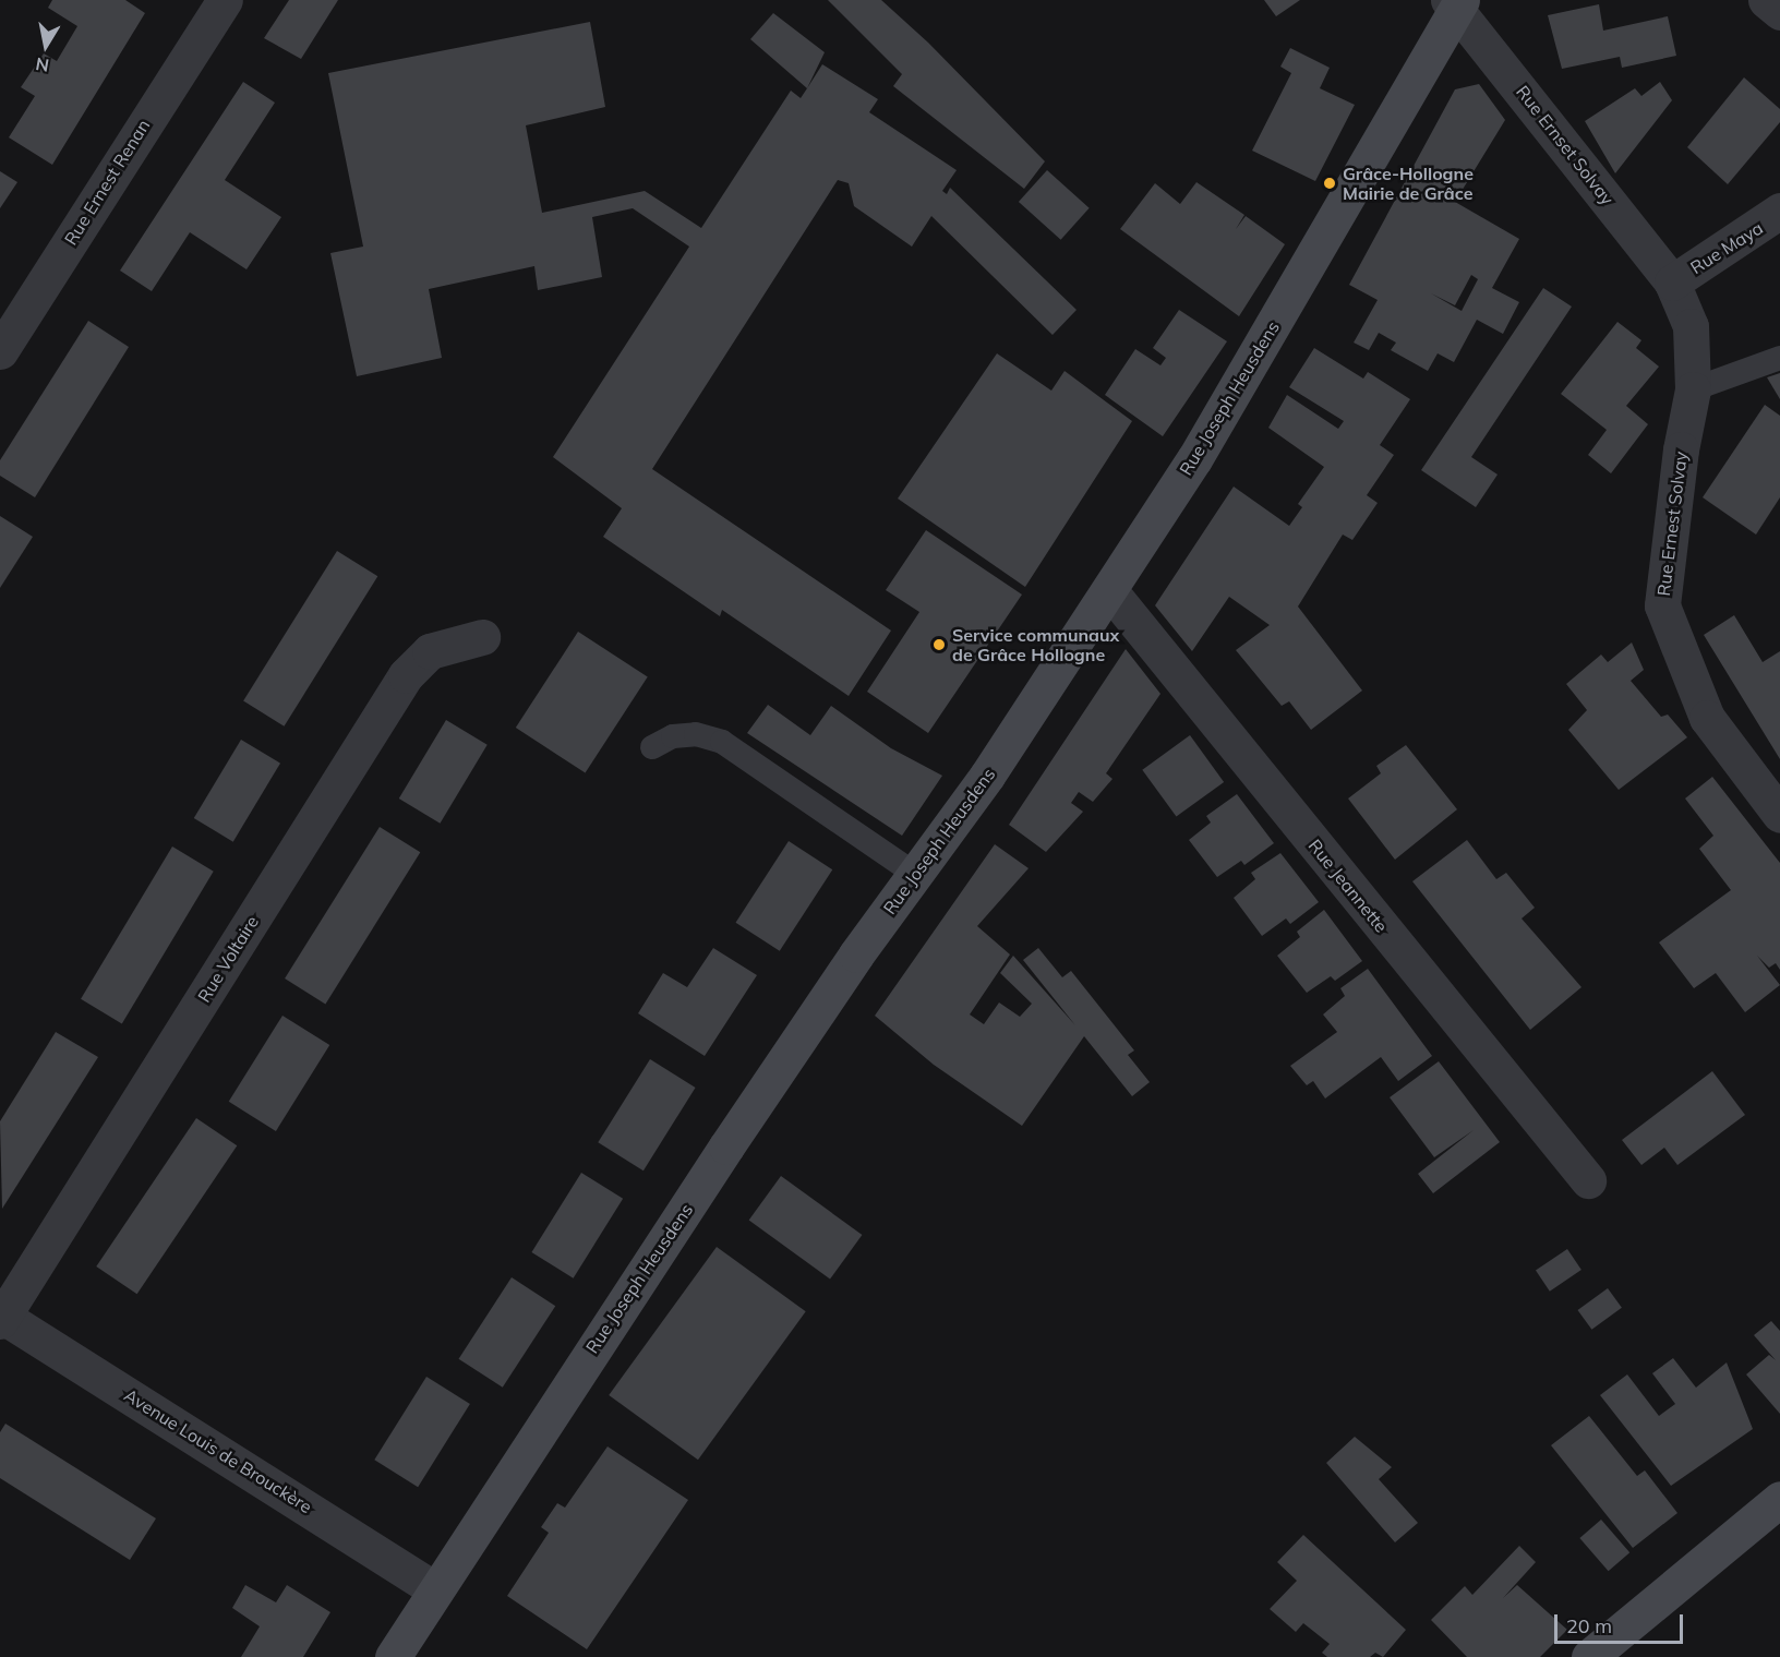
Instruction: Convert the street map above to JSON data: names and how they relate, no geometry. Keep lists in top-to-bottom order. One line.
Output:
{"streets":{"street":["Rue Ernset Solvay","Rue Ernest Renan","Rue Maya","Rue Joseph Heusdens","Rue Ernest Solvay","Rue Jeannette","Rue Voltaire","Avenue Louis de Brouckère"]},"crossings":[["Rue Ernset Solvay","Rue Maya"],["Rue Ernset Solvay","Rue Joseph Heusdens"],["Rue Ernset Solvay","Rue Ernest Solvay"],["Rue Maya","Rue Ernest Solvay"],["Rue Joseph Heusdens","Rue Jeannette"],["Rue Joseph Heusdens","Avenue Louis de Brouckère"],["Rue Voltaire","Avenue Louis de Brouckère"]],"places":["Grâce-Hollogne Mairie de Grâce","Service communaux de Grâce Hollogne"],"scale_bar":"20 m","north":"bottom"}
